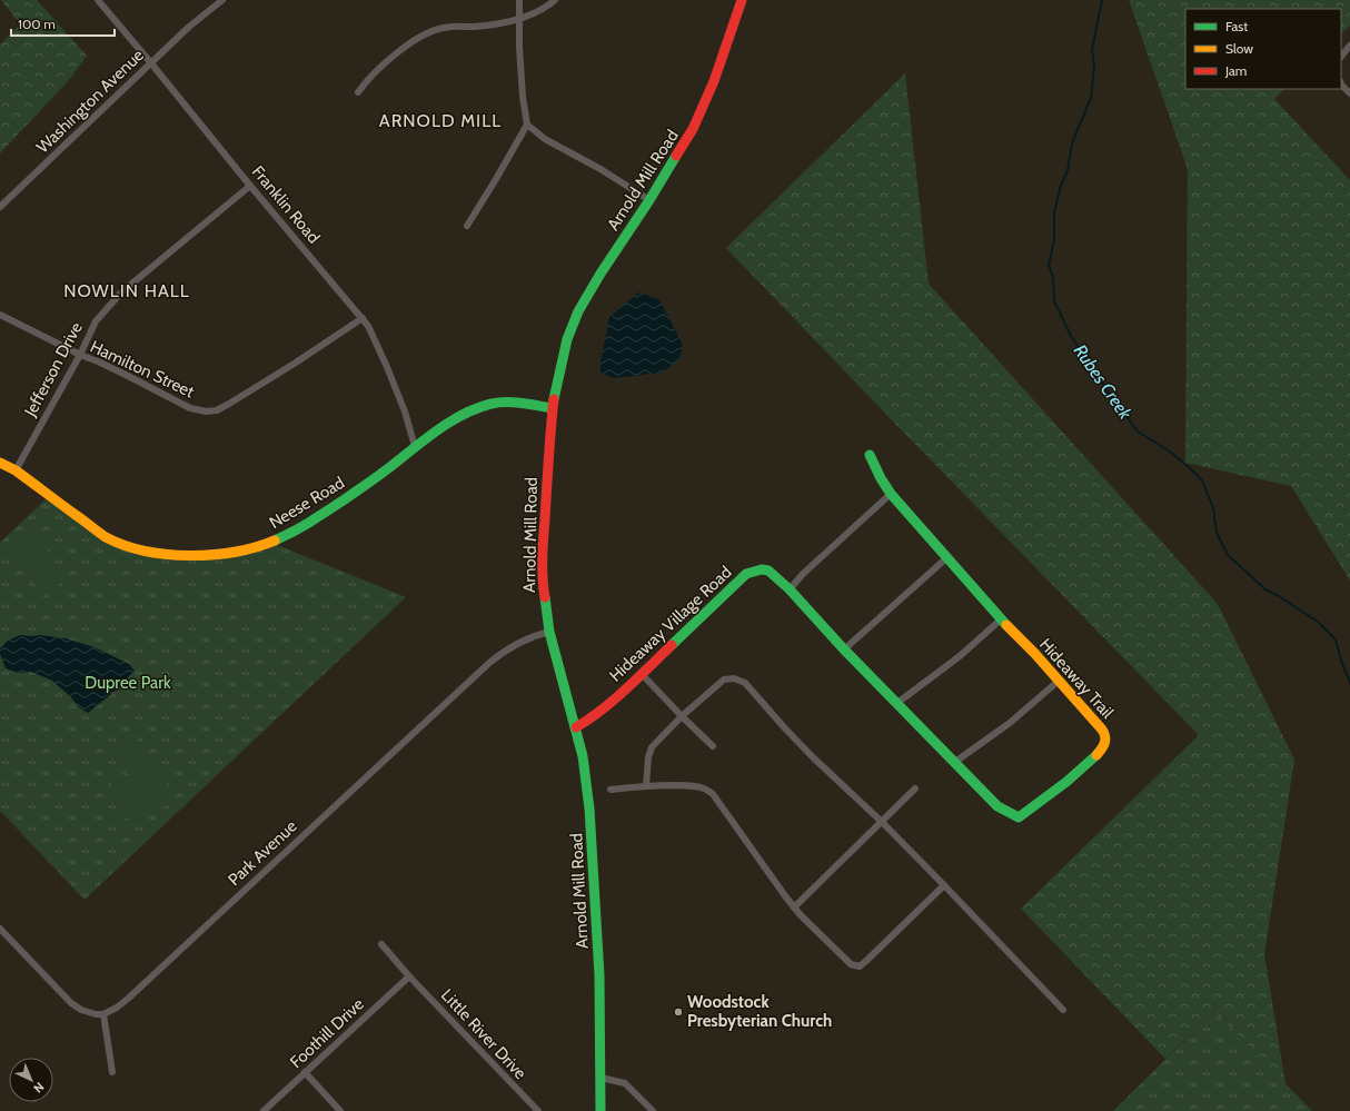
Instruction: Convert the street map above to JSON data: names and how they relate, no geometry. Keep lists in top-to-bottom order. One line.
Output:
{"streets":{"street":["Washington Avenue","Arnold Mill Road","Franklin Road","Jefferson Drive","Hamilton Street","Neese Road","Hideaway Village Road","Hideaway Trail","Park Avenue","Foothill Drive","Little River Drive"]},"crossings":[["Washington Avenue","Franklin Road"],["Arnold Mill Road","Neese Road"],["Arnold Mill Road","Hideaway Village Road"],["Arnold Mill Road","Park Avenue"],["Franklin Road","Jefferson Drive"],["Franklin Road","Hamilton Street"],["Franklin Road","Neese Road"],["Jefferson Drive","Hamilton Street"],["Jefferson Drive","Neese Road"],["Hideaway Village Road","Hideaway Trail"],["Foothill Drive","Little River Drive"]],"districts":["ARNOLD MILL","NOWLIN HALL"],"water":["Rubes Creek"],"parks":["Dupree Park"],"places":["Woodstock Presbyterian Church"],"legend":["Fast","Slow","Jam"],"scale_bar":"100 m","north":"bottom right"}
